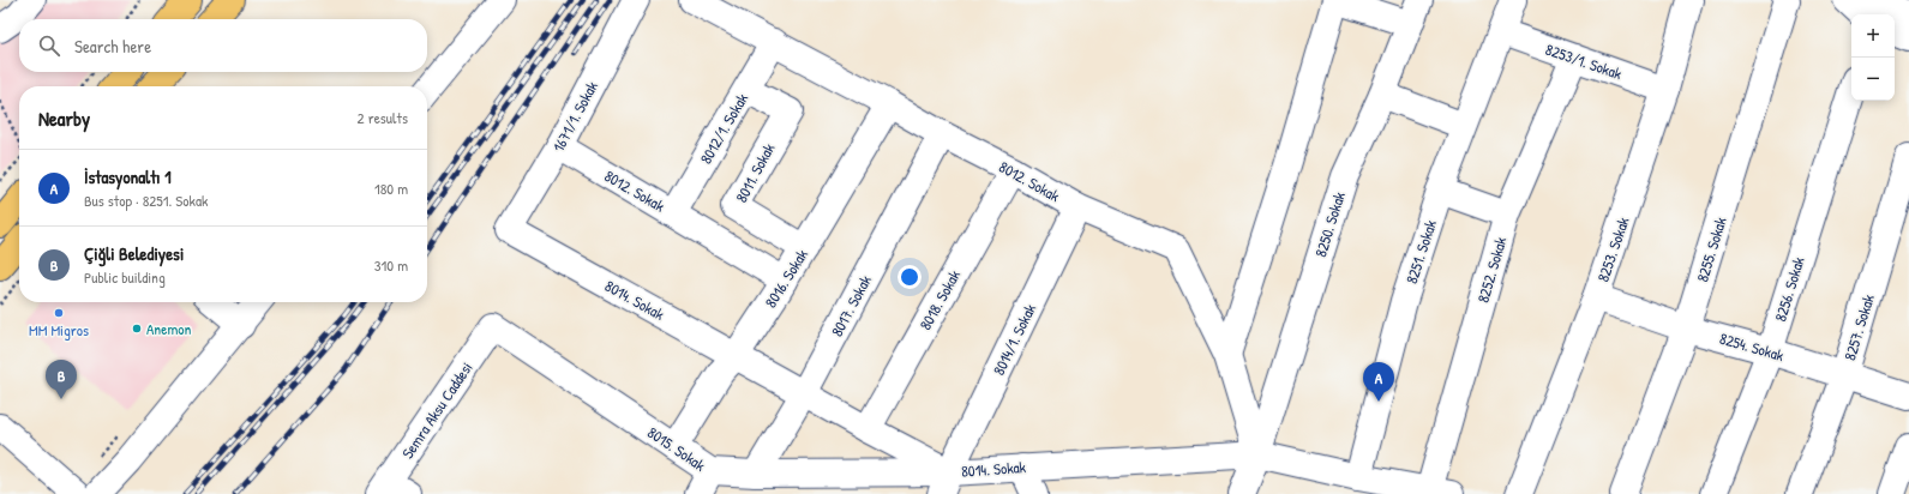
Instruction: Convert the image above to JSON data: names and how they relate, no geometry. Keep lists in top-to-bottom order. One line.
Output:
{"streets":{"street":["8253/1. Sokak","1671/1. Sokak","8012/1. Sokak","8011. Sokak","8012. Sokak","8250. Sokak","8253. Sokak","8255. Sokak","8251. Sokak","8252. Sokak","8016. Sokak","8256. Sokak","8014. Sokak","8018. Sokak","8017. Sokak","8257. Sokak","8014/1. Sokak","8254. Sokak","Semra Aksu Caddesi","8015. Sokak"]},"crossings":[["8253/1. Sokak","8253. Sokak"],["8253/1. Sokak","8251. Sokak"],["8253/1. Sokak","8252. Sokak"],["1671/1. Sokak","8012. Sokak"],["1671/1. Sokak","8014. Sokak"],["8012/1. Sokak","8011. Sokak"],["8012/1. Sokak","8012. Sokak"],["8011. Sokak","8016. Sokak"],["8012. Sokak","8250. Sokak"],["8012. Sokak","8016. Sokak"],["8012. Sokak","8014. Sokak"],["8012. Sokak","8018. Sokak"],["8012. Sokak","8017. Sokak"],["8012. Sokak","8014/1. Sokak"],["8250. Sokak","8014. Sokak"],["8253. Sokak","8254. Sokak"],["8255. Sokak","8254. Sokak"],["8251. Sokak","8014. Sokak"],["8252. Sokak","8014. Sokak"],["8016. Sokak","8014. Sokak"],["8016. Sokak","8015. Sokak"],["8256. Sokak","8254. Sokak"],["8014. Sokak","8018. Sokak"],["8014. Sokak","8017. Sokak"],["8014. Sokak","8014/1. Sokak"],["8014. Sokak","8015. Sokak"],["8017. Sokak","8015. Sokak"],["8257. Sokak","8254. Sokak"],["8014/1. Sokak","8015. Sokak"],["Semra Aksu Caddesi","8015. Sokak"]],"places":["MM Migros","Anemon"],"page":{"map_buttons":["+","−"],"search":"Search here","heading":["Nearby","2 results"],"list":[{"mark":"A","name":"İstasyonaltı 1","note":"Bus stop · 8251. Sokak","value":"180 m"},{"mark":"B","name":"Çiğli Belediyesi","note":"Public building","value":"310 m"}],"pins":["B","A"]}}
